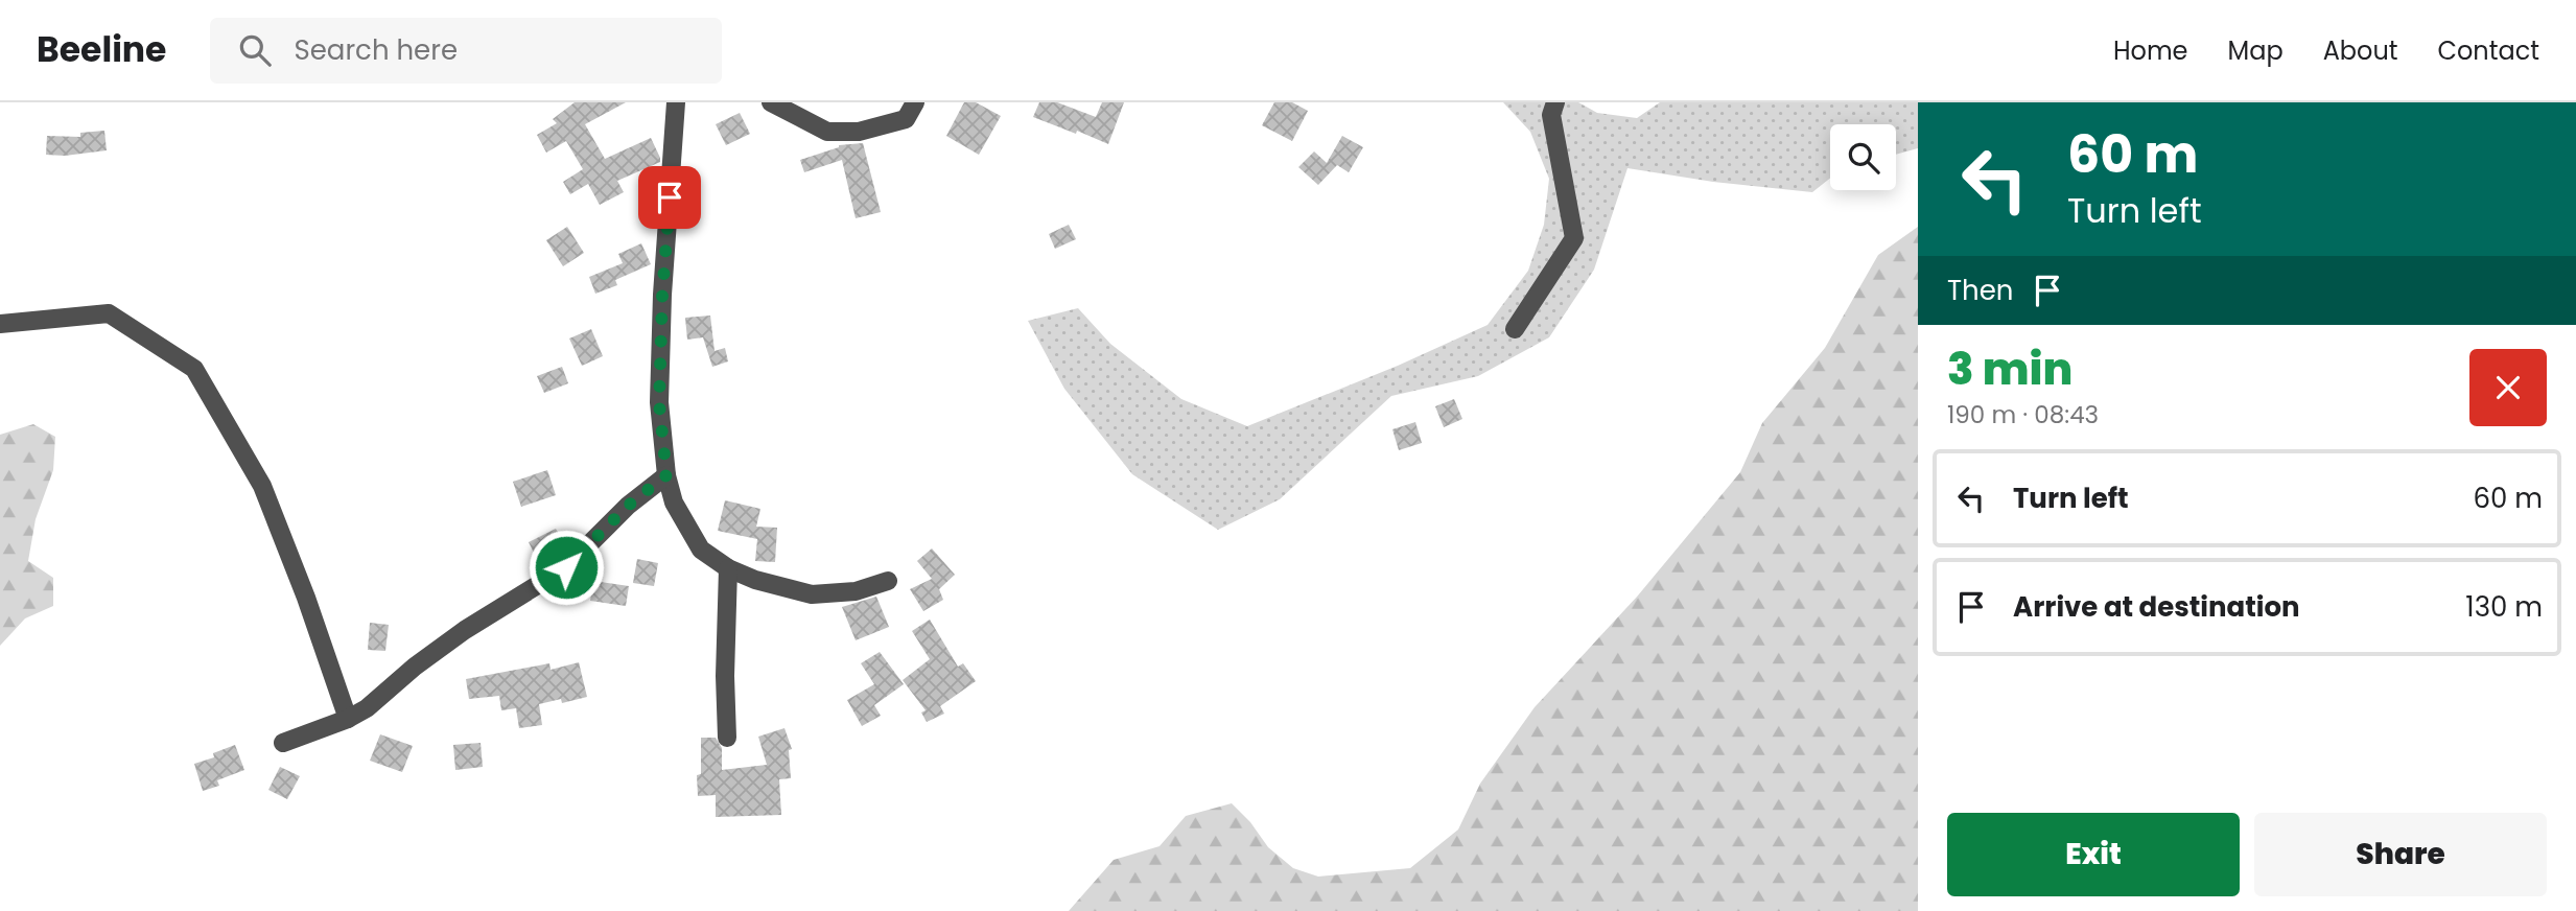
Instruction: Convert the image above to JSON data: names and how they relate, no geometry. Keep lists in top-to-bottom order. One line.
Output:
{"page":{"header":"Beeline","search":"Search here","nav":["Home","Map","About","Contact"],"turn":["60 m","Turn left"],"then":"Then","heading":["3 min","190 m · 08:43"],"list":[{"name":"Turn left","value":"60 m"},{"name":"Arrive at destination","value":"130 m"}],"buttons":["Exit","Share"]}}
